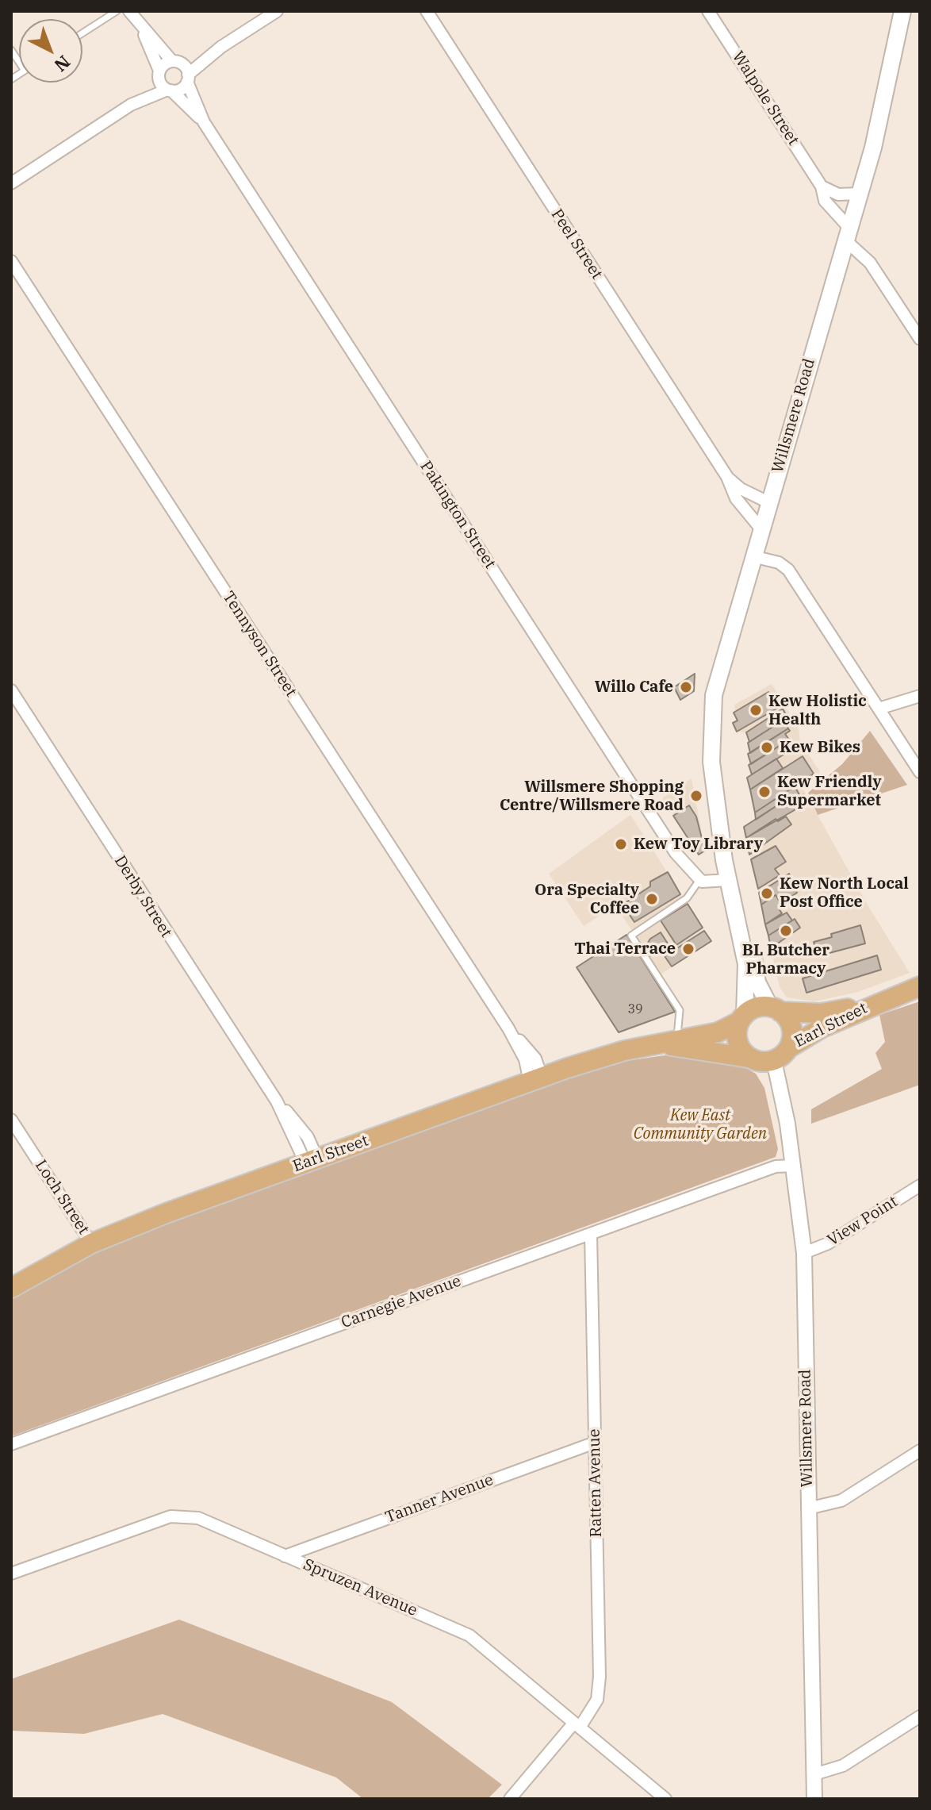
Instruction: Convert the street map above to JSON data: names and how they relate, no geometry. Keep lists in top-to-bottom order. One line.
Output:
{"streets":{"main road":["Willsmere Road","Earl Street"],"street":["Walpole Street","Peel Street","Pakington Street","Tennyson Street","Derby Street","Loch Street","View Point","Carnegie Avenue","Ratten Avenue","Tanner Avenue","Spruzen Avenue"]},"crossings":[["Walpole Street","Willsmere Road"],["Peel Street","Willsmere Road"],["Willsmere Road","Earl Street"],["Willsmere Road","View Point"],["Willsmere Road","Carnegie Avenue"],["Tennyson Street","Earl Street"],["Derby Street","Earl Street"],["Earl Street","Loch Street"],["Carnegie Avenue","Ratten Avenue"],["Ratten Avenue","Tanner Avenue"],["Ratten Avenue","Spruzen Avenue"],["Tanner Avenue","Spruzen Avenue"]],"parks":["Kew East Community Garden"],"places":["Willo Cafe","Kew Holistic Health","Kew Bikes","Kew Friendly Supermarket","Willsmere Shopping Centre/Willsmere Road","Kew Toy Library","Kew North Local Post Office","Ora Specialty Coffee","BL Butcher Pharmacy","Thai Terrace"],"house_numbers":["39"],"north":"bottom right"}
